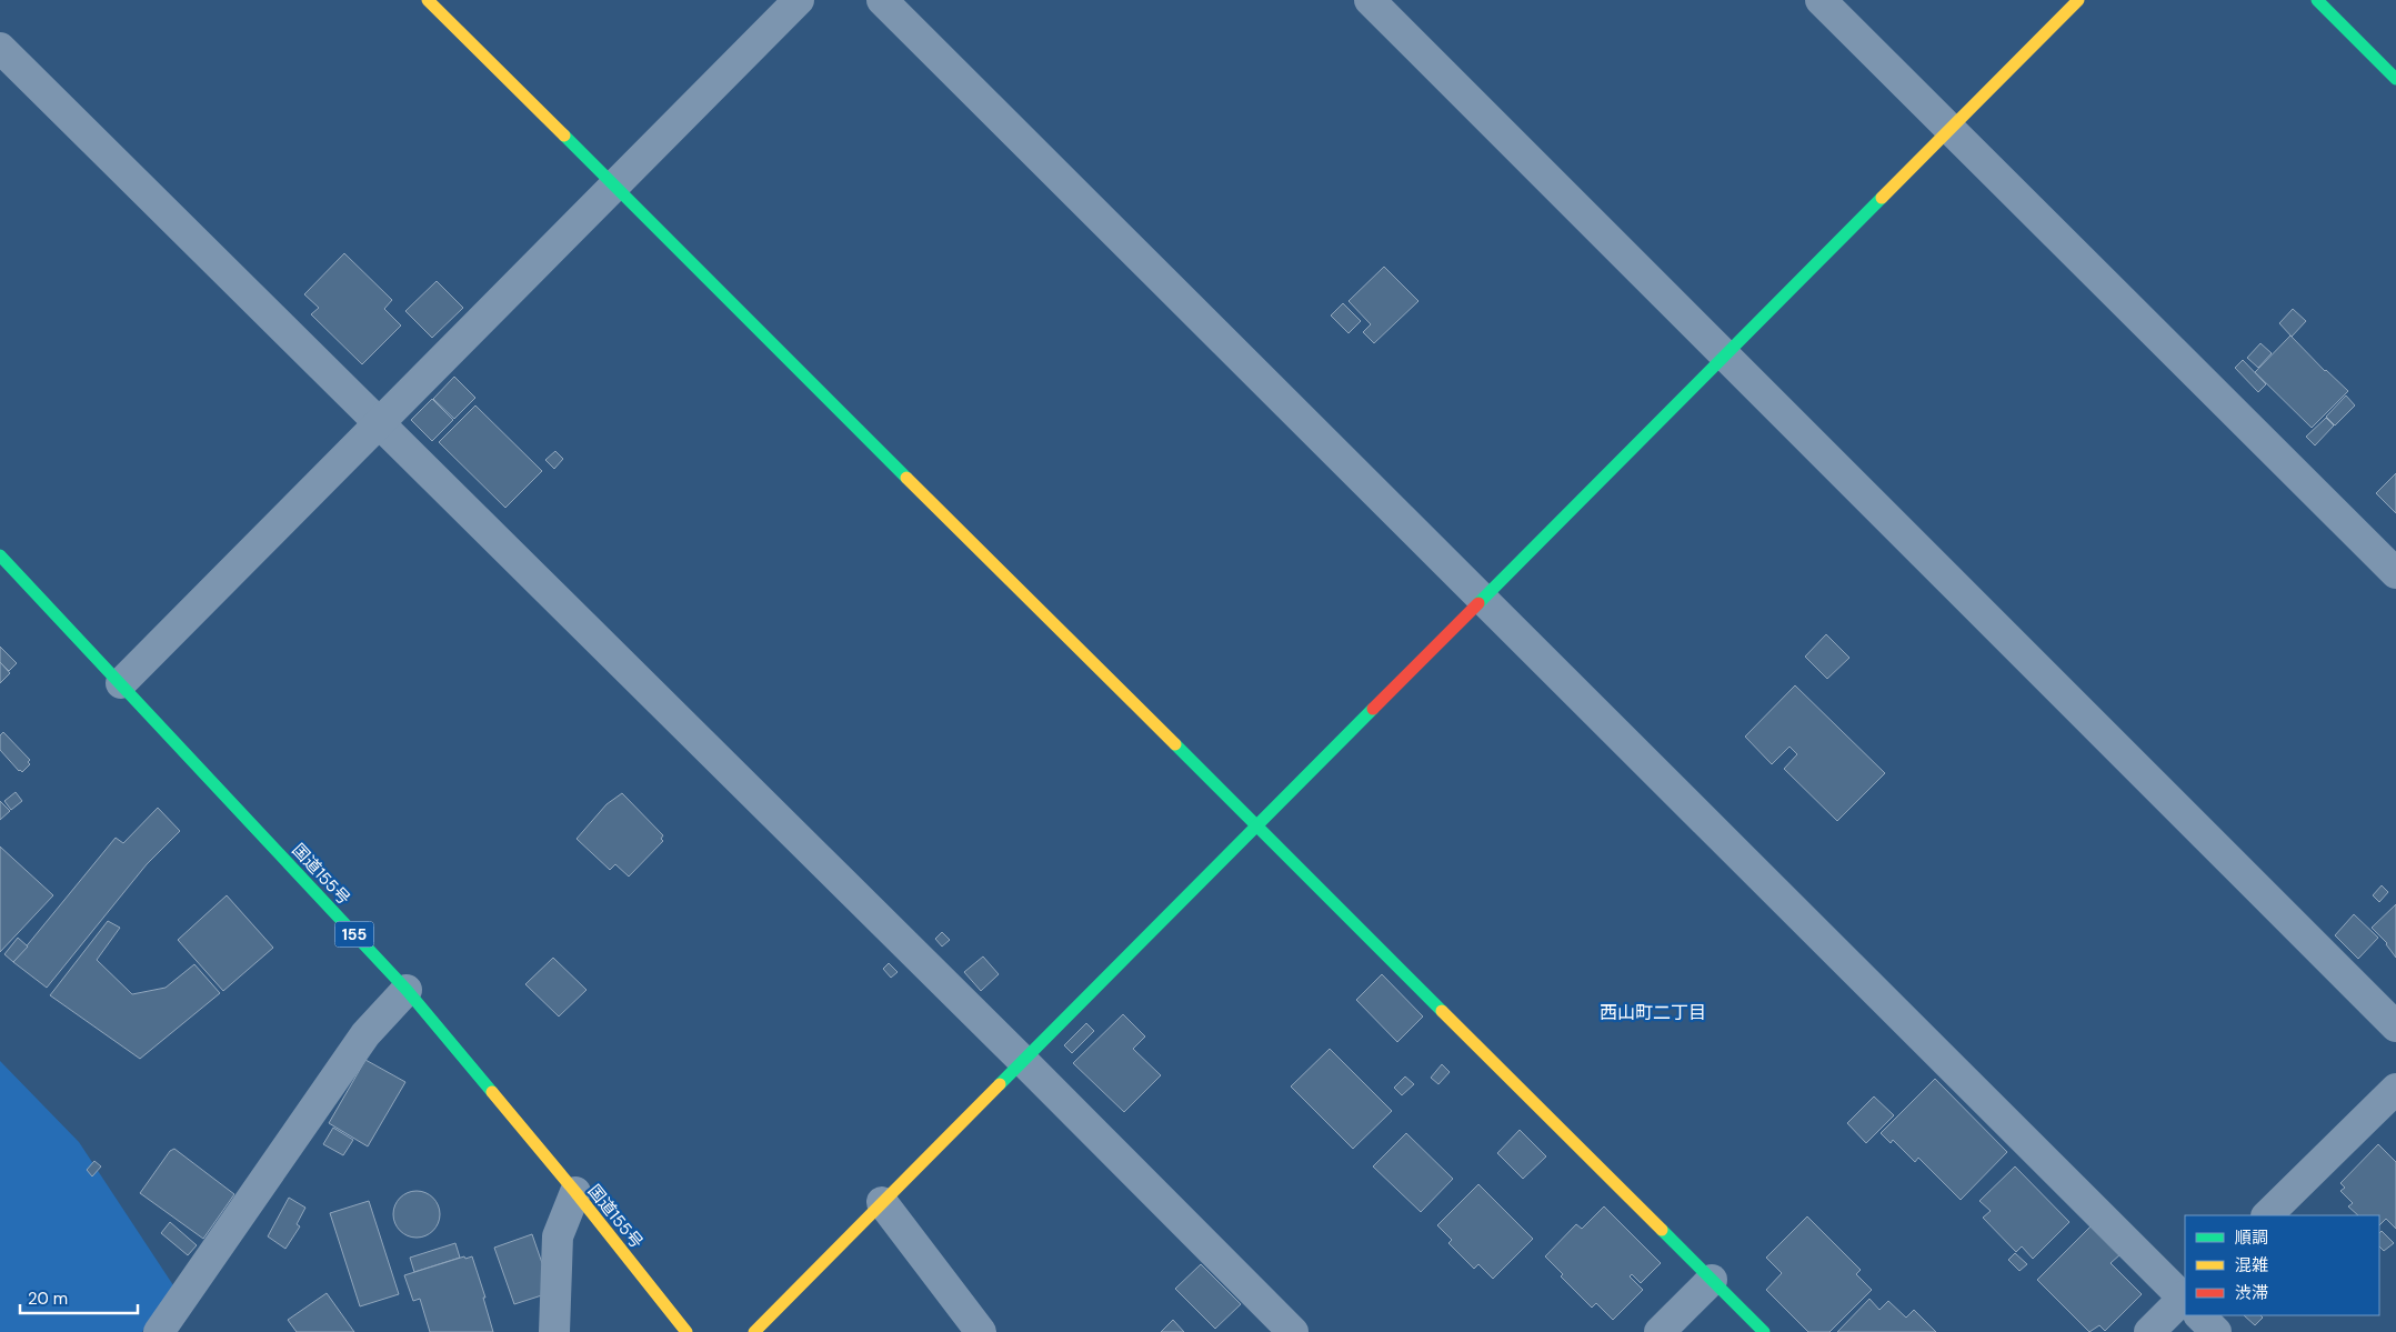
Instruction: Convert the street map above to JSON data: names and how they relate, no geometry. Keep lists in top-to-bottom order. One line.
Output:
{"streets":{"main road":["国道155号","155"]},"districts":["西山町二丁目"],"legend":["順調","混雑","渋滞"],"scale_bar":"20 m"}
